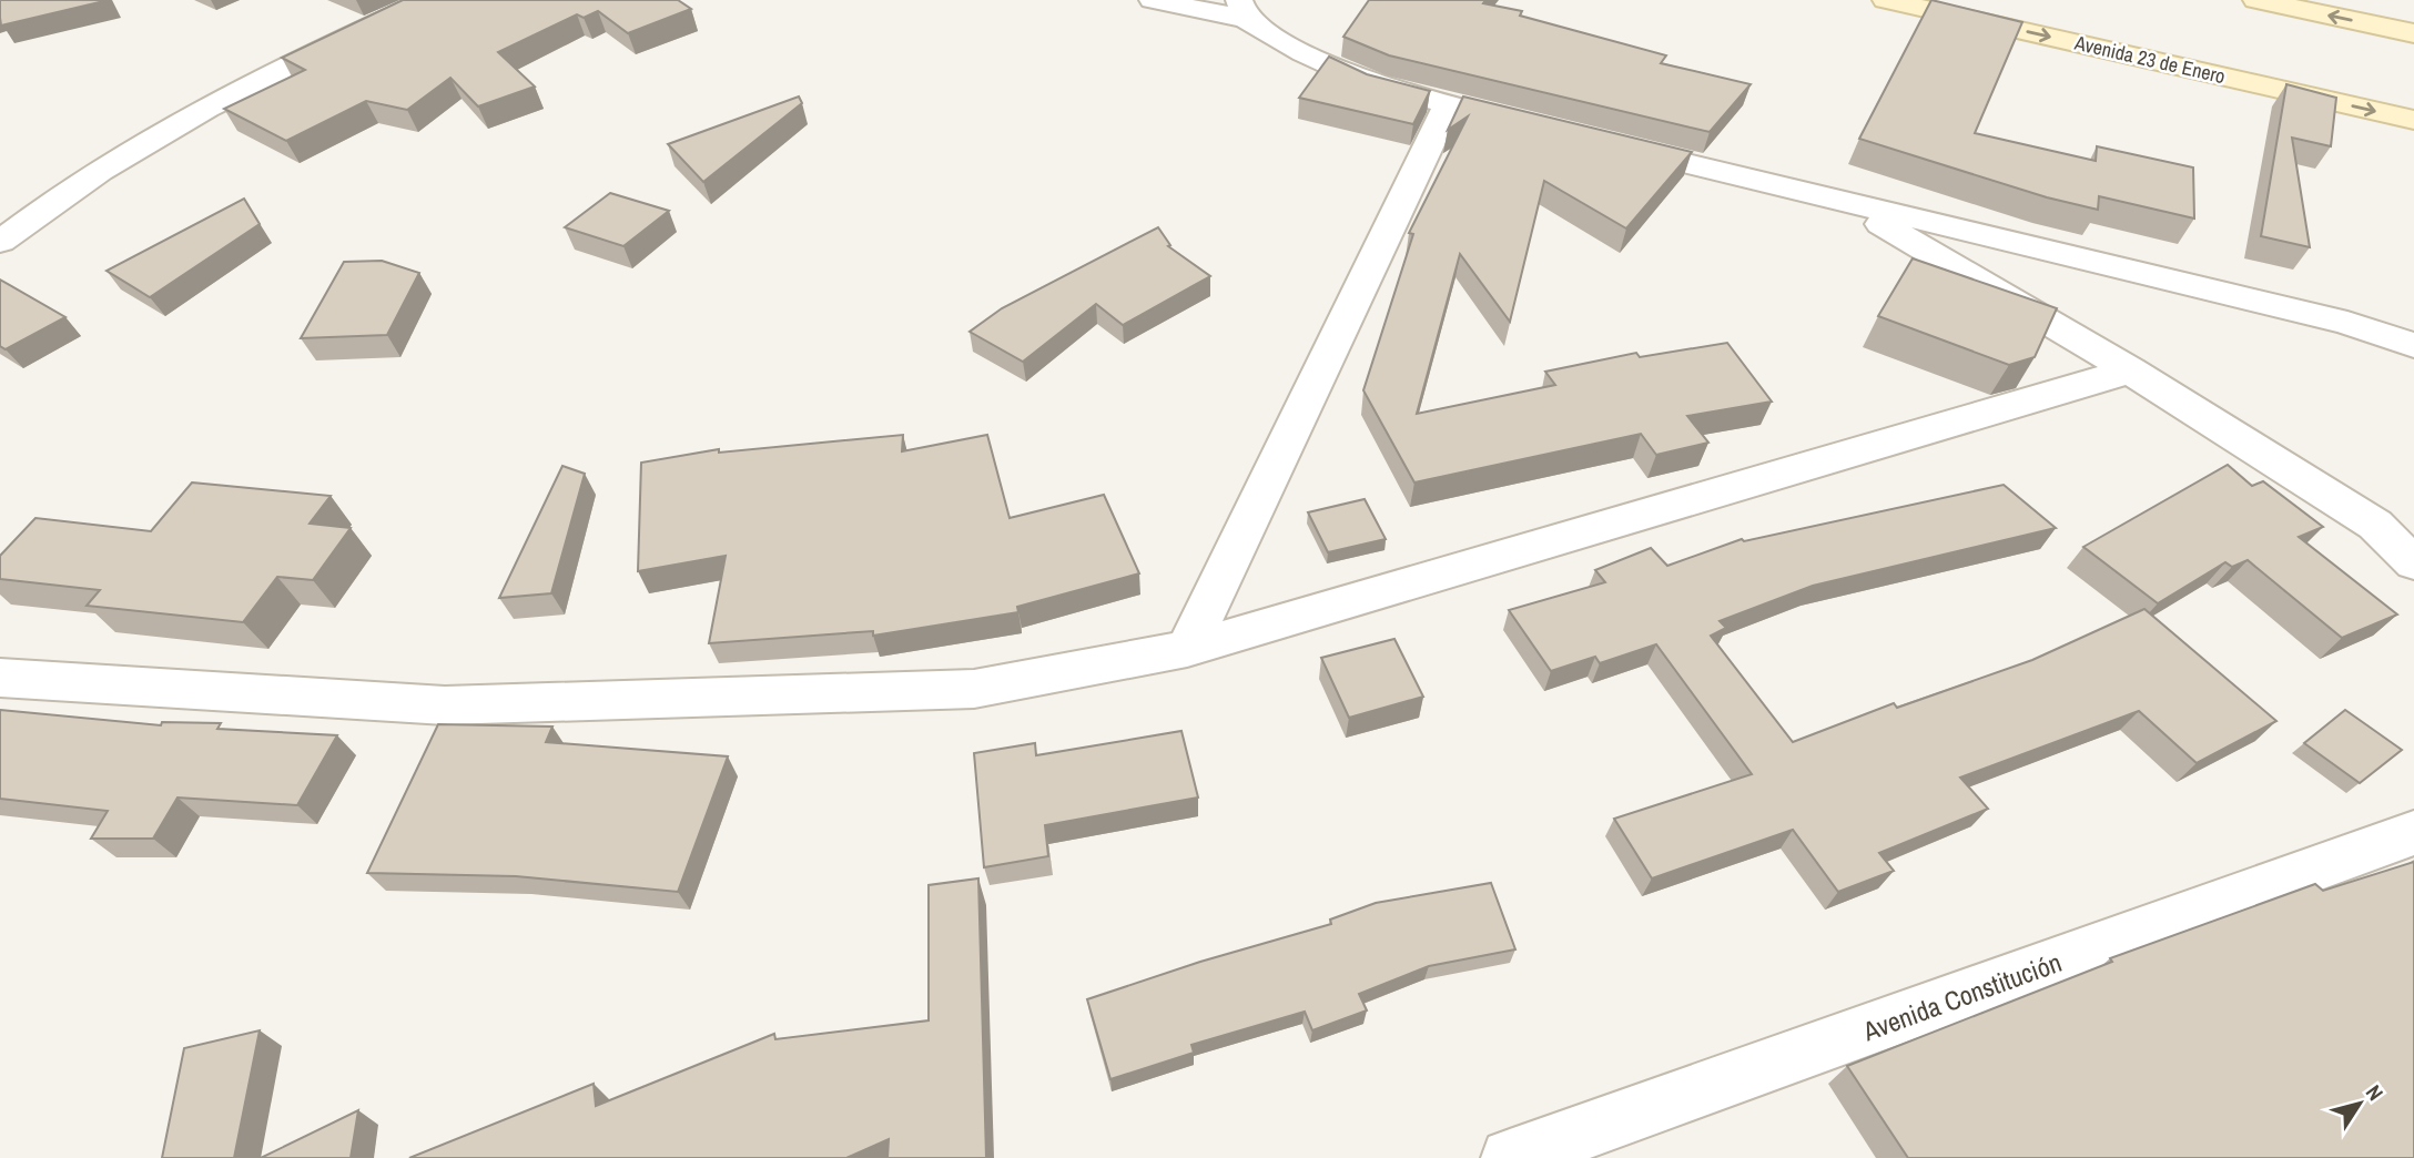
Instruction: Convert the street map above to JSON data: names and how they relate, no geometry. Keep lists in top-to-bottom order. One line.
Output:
{"streets":{"main road":["Avenida 23 de Enero"],"street":["Avenida Constitución"]},"one_way":["Avenida 23 de Enero"],"north":"top right"}
